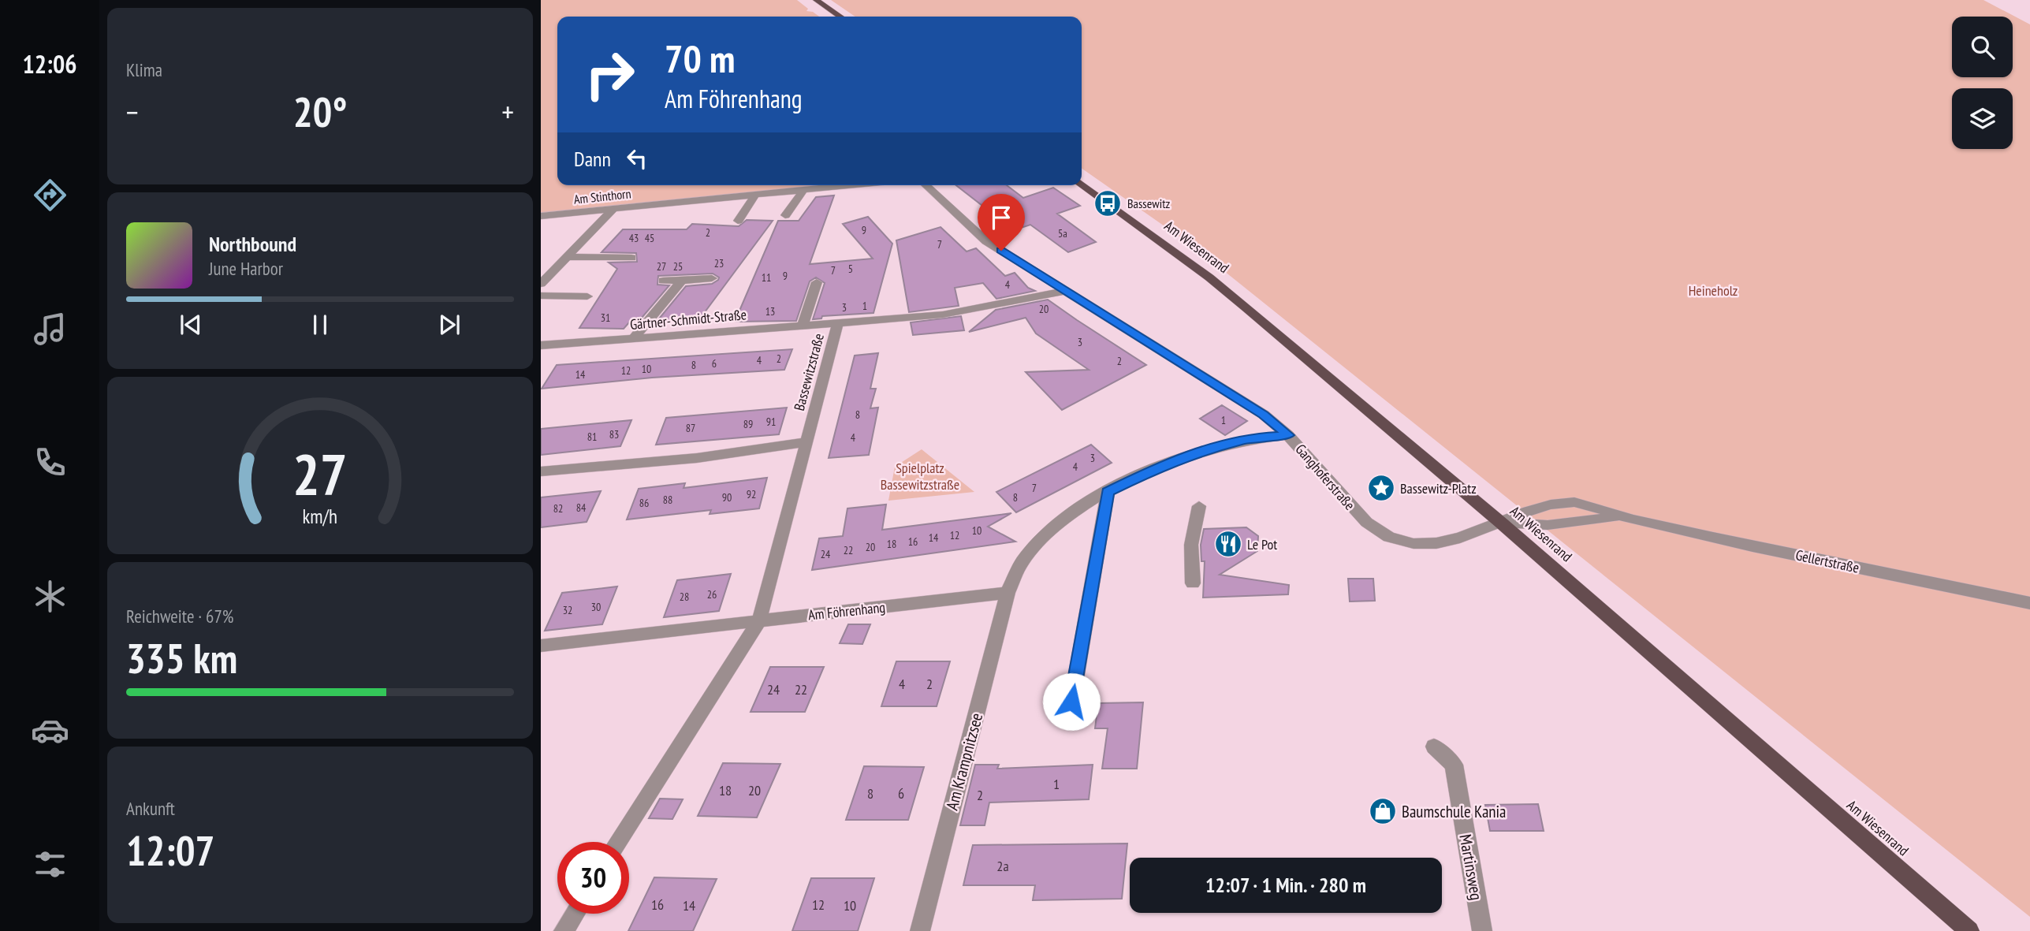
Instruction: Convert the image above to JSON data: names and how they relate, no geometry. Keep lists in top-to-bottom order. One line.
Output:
{"streets":{"main road":["Am Wiesenrand"],"street":["Am Stinthorn","Gärtner-Schmidt-Straße","Bassewitzstraße","Ganghoferstraße","Gellertstraße","Am Föhrenhang","Am Krampnitzsee","Martinsweg"]},"crossings":[["Am Wiesenrand","Ganghoferstraße"],["Am Wiesenrand","Gellertstraße"],["Gärtner-Schmidt-Straße","Bassewitzstraße"],["Bassewitzstraße","Ganghoferstraße"],["Bassewitzstraße","Am Föhrenhang"],["Ganghoferstraße","Gellertstraße"],["Am Föhrenhang","Am Krampnitzsee"]],"parks":["Heineholz","Spielplatz Bassewitzstraße"],"places":{"bus stop":["Bassewitz"],"place":["Bassewitz-Platz"],"restaurant":["Le Pot"],"shop":["Baumschule Kania"]},"house_numbers":["9","2","5a","43","45","7","23","27","25","5","7","9","11","4","1","3","20","13","31","3","2","4","2","6","8","10","12","14","8","1","91","89","87","83","81","4","3","4","7","92","90","8","88","86","84","82","10","12","14","16","18","20","22","24","26","28","30","32","4","2","24","22","1","18","20","8","6","2","2a","16","12","14","10"],"page":{"tabs":"12:06","tile":["Klima",["Reichweite · 67%","335 km"],["Ankunft","12:07"]],"turn":["70 m","Am Föhrenhang"],"heat":["−","20°","+"],"then":"Dann","song":["Northbound","June Harbor"],"limit":"30","trip":"12:07 · 1 Min. · 280 m","gauge":["27","km/h"]}}
